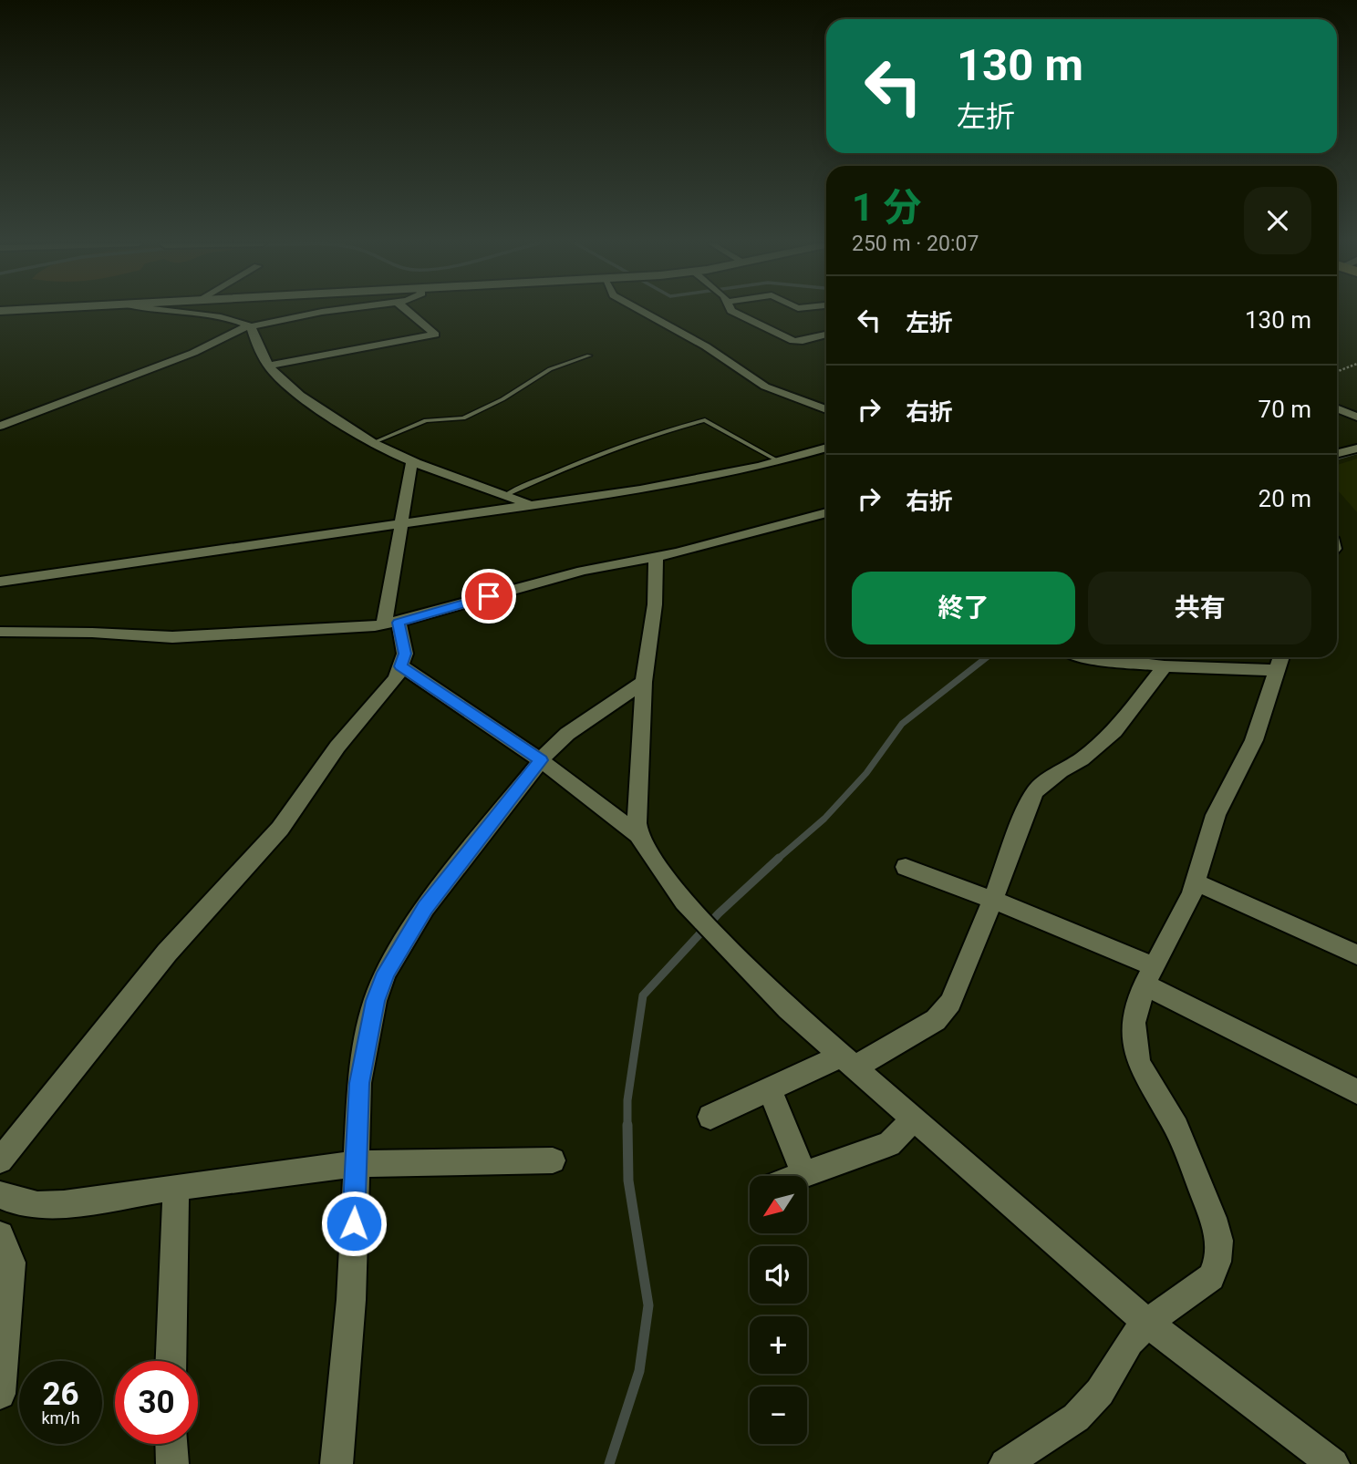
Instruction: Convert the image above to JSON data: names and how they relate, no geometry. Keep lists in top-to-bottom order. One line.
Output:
{"north":"bottom left","page":{"turn":["130 m","左折"],"heading":["1 分","250 m · 20:07"],"list":[{"name":"左折","value":"130 m"},{"name":"右折","value":"70 m"},{"name":"右折","value":"20 m"}],"buttons":["終了","共有"],"map_buttons":["+","−"],"speed":"26 km/h","limit":"30"}}
